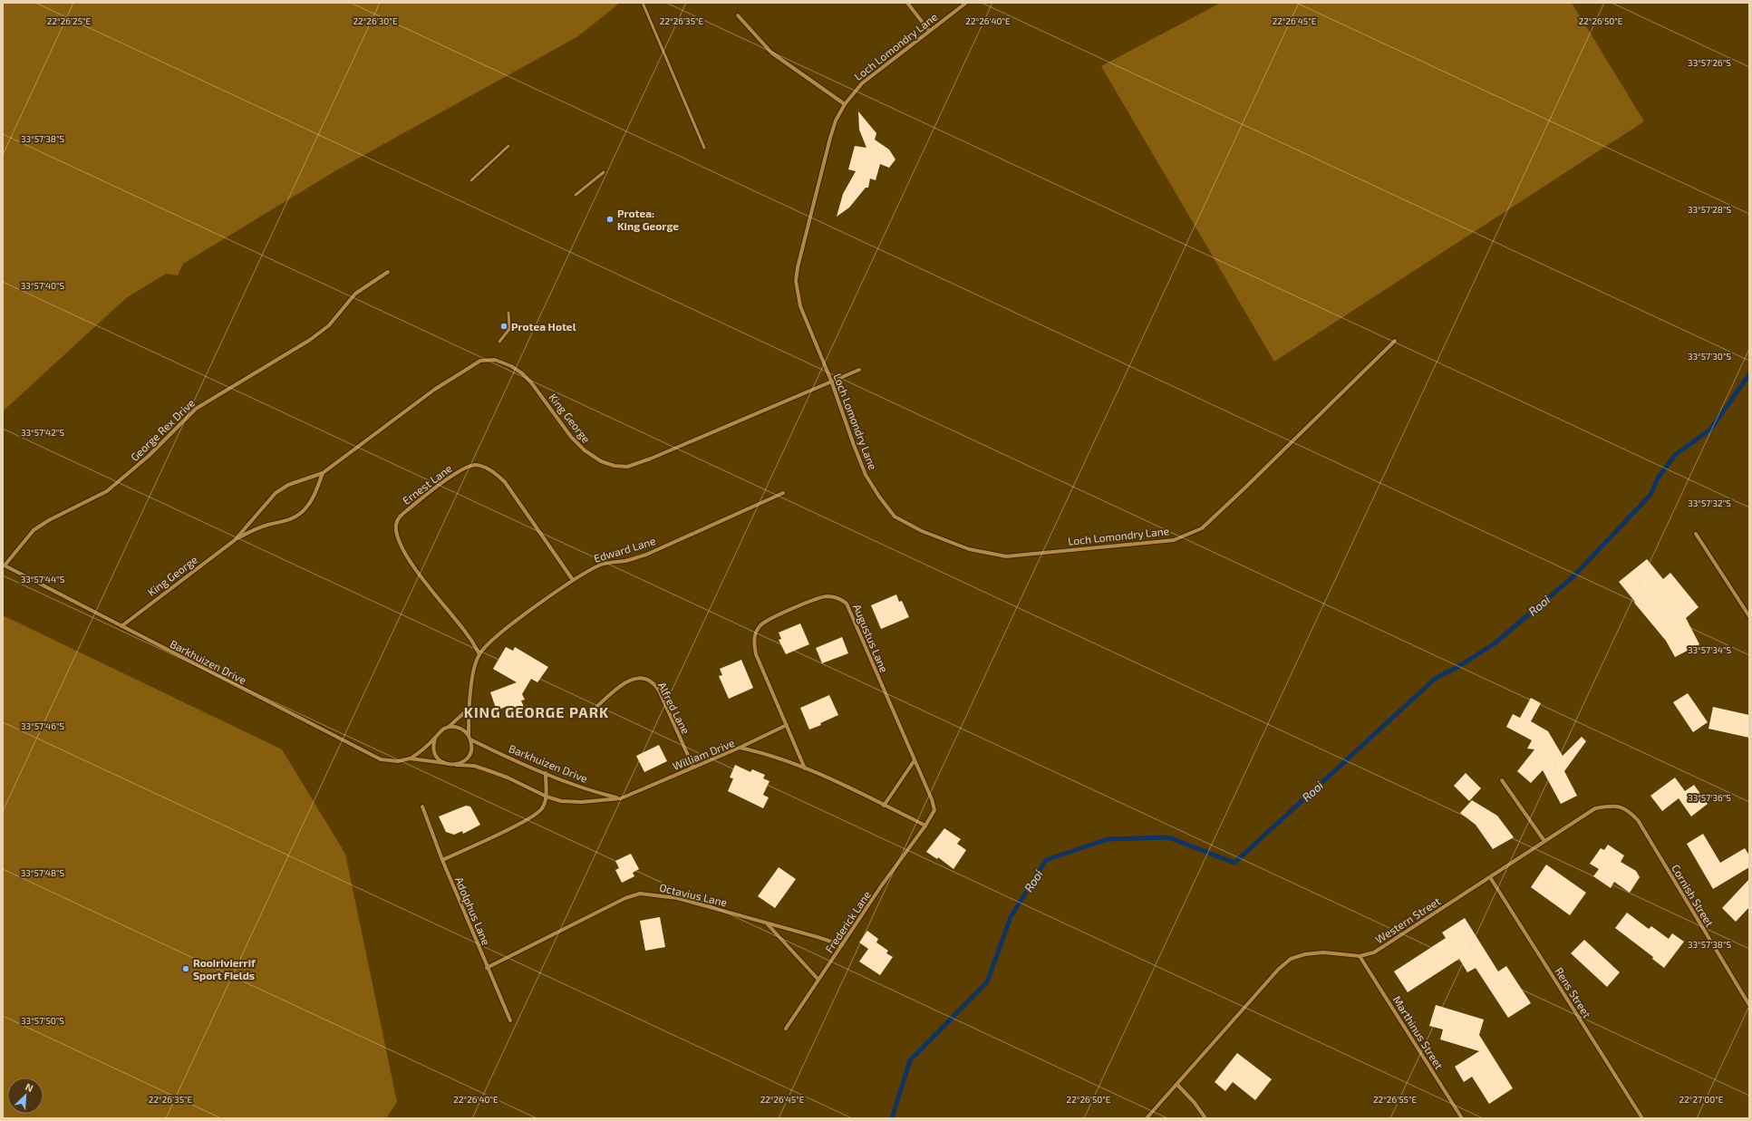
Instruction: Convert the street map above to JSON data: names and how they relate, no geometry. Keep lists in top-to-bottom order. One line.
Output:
{"streets":{"street":["Loch Lomondry Lane","King George","George Rex Drive","Ernest Lane","Edward Lane","Augustus Lane","Barkhuizen Drive","Alfred Lane","William Drive","Octavius Lane","Cornish Street","Adolphus Lane","Western Street","Frederick Lane","Rens Street","Marthinus Street"]},"crossings":[["Loch Lomondry Lane","King George"],["King George","Barkhuizen Drive"],["George Rex Drive","Barkhuizen Drive"],["Ernest Lane","Edward Lane"],["Edward Lane","Barkhuizen Drive"],["Edward Lane","William Drive"],["Augustus Lane","William Drive"],["Augustus Lane","Frederick Lane"],["Barkhuizen Drive","William Drive"],["Alfred Lane","William Drive"],["William Drive","Frederick Lane"],["Octavius Lane","Adolphus Lane"],["Octavius Lane","Frederick Lane"],["Cornish Street","Western Street"],["Western Street","Rens Street"],["Western Street","Marthinus Street"]],"districts":["KING GEORGE PARK"],"water":["Rooi"],"places":["Protea: King George","Protea Hotel","Rooirivierrif Sport Fields"],"north":"top right","coordinates":["22°26'25\"E","22°26'30\"E","22°26'35\"E","22°26'40\"E","22°26'45\"E","22°26'50\"E","33°57'26\"S","33°57'38\"S","33°57'28\"S","33°57'40\"S","33°57'30\"S","33°57'42\"S","33°57'32\"S","33°57'44\"S","33°57'34\"S","33°57'46\"S","33°57'36\"S","33°57'48\"S","33°57'50\"S","22°26'55\"E","22°27'00\"E"]}
